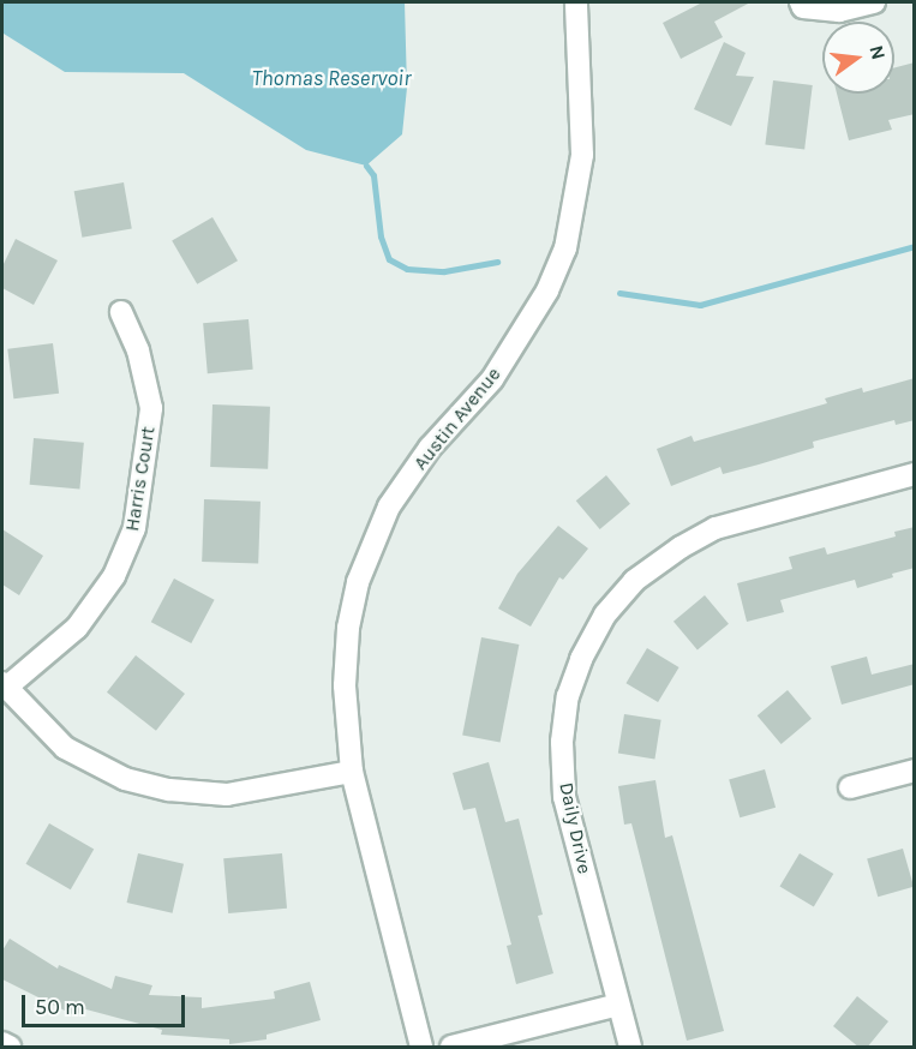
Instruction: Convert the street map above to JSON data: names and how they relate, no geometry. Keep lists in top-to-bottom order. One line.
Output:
{"streets":{"street":["Austin Avenue","Harris Court","Daily Drive"]},"water":["Thomas Reservoir"],"scale_bar":"50 m","north":"right"}
